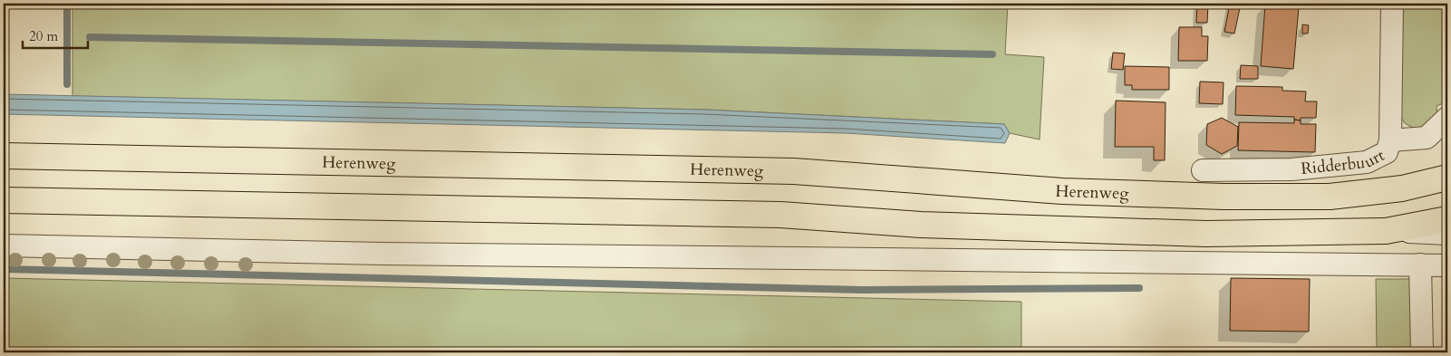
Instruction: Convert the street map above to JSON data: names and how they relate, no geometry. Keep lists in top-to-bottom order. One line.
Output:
{"streets":{"main road":["Herenweg"],"street":["Ridderbuurt"]},"scale_bar":"20 m"}
